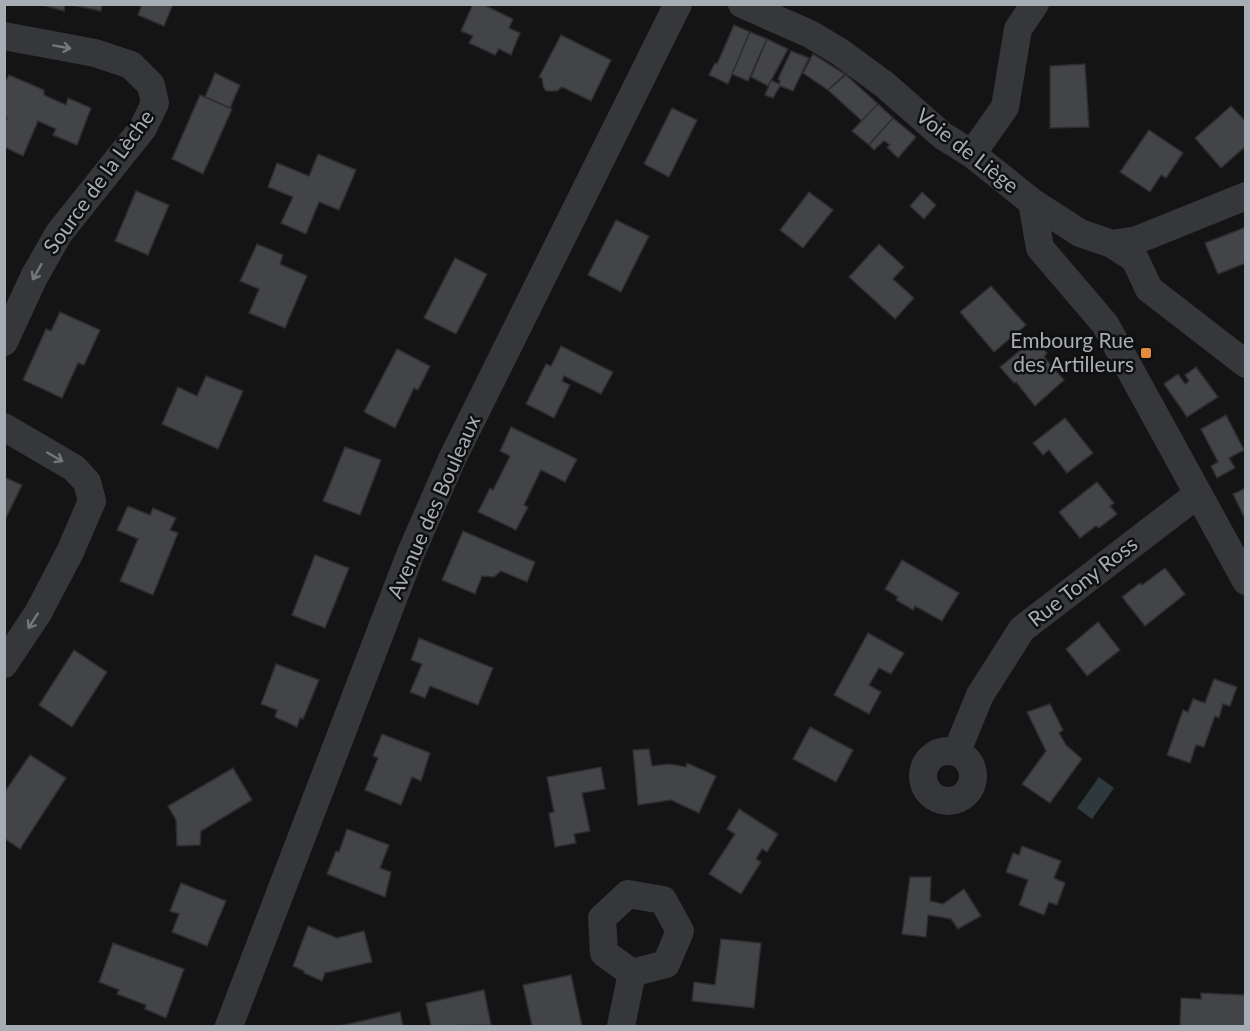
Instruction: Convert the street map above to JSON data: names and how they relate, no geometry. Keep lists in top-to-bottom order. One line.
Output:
{"streets":{"street":["Voie de Liège","Source de la Lèche","Avenue des Bouleaux","Rue Tony Ross"]},"crossings":[["Voie de Liège","Rue Tony Ross"]],"places":{"transit":["Embourg Rue des Artilleurs"]}}
